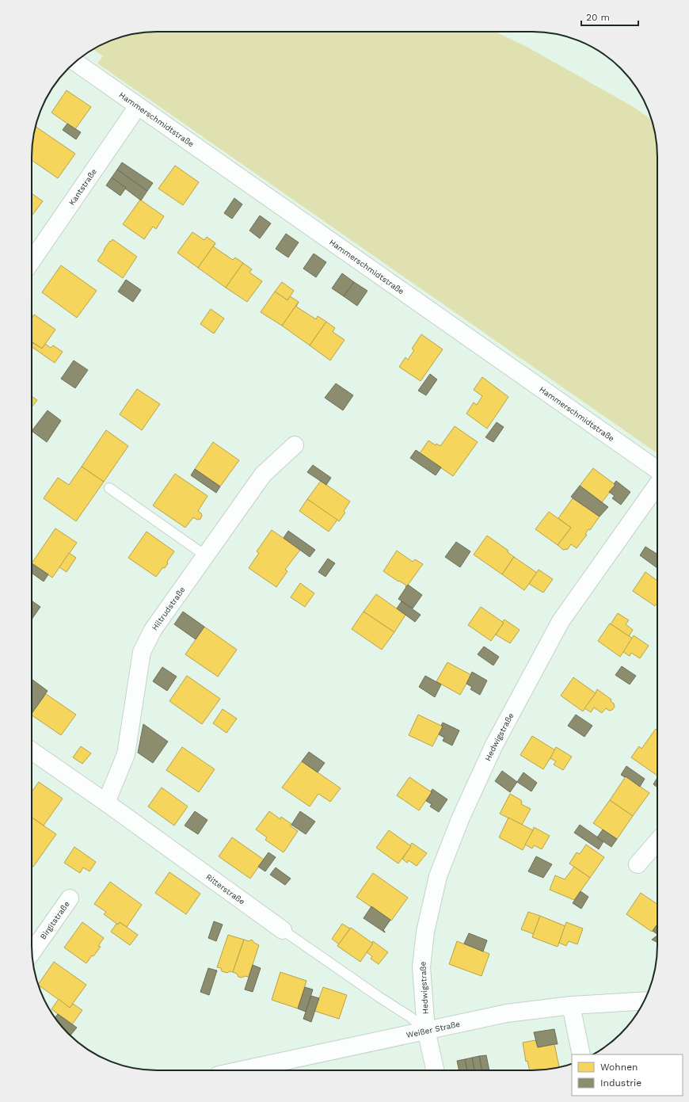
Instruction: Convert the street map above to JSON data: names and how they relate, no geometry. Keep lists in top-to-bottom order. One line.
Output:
{"streets":{"street":["Hammerschmidtstraße","Kantstraße","Hiltrudstraße","Hedwigstraße","Ritterstraße","Birgitstraße","Weißer Straße"]},"crossings":[["Hammerschmidtstraße","Kantstraße"],["Hiltrudstraße","Ritterstraße"],["Hedwigstraße","Ritterstraße"],["Hedwigstraße","Weißer Straße"],["Ritterstraße","Weißer Straße"]],"legend":["Wohnen","Industrie"],"scale_bar":"20 m"}
